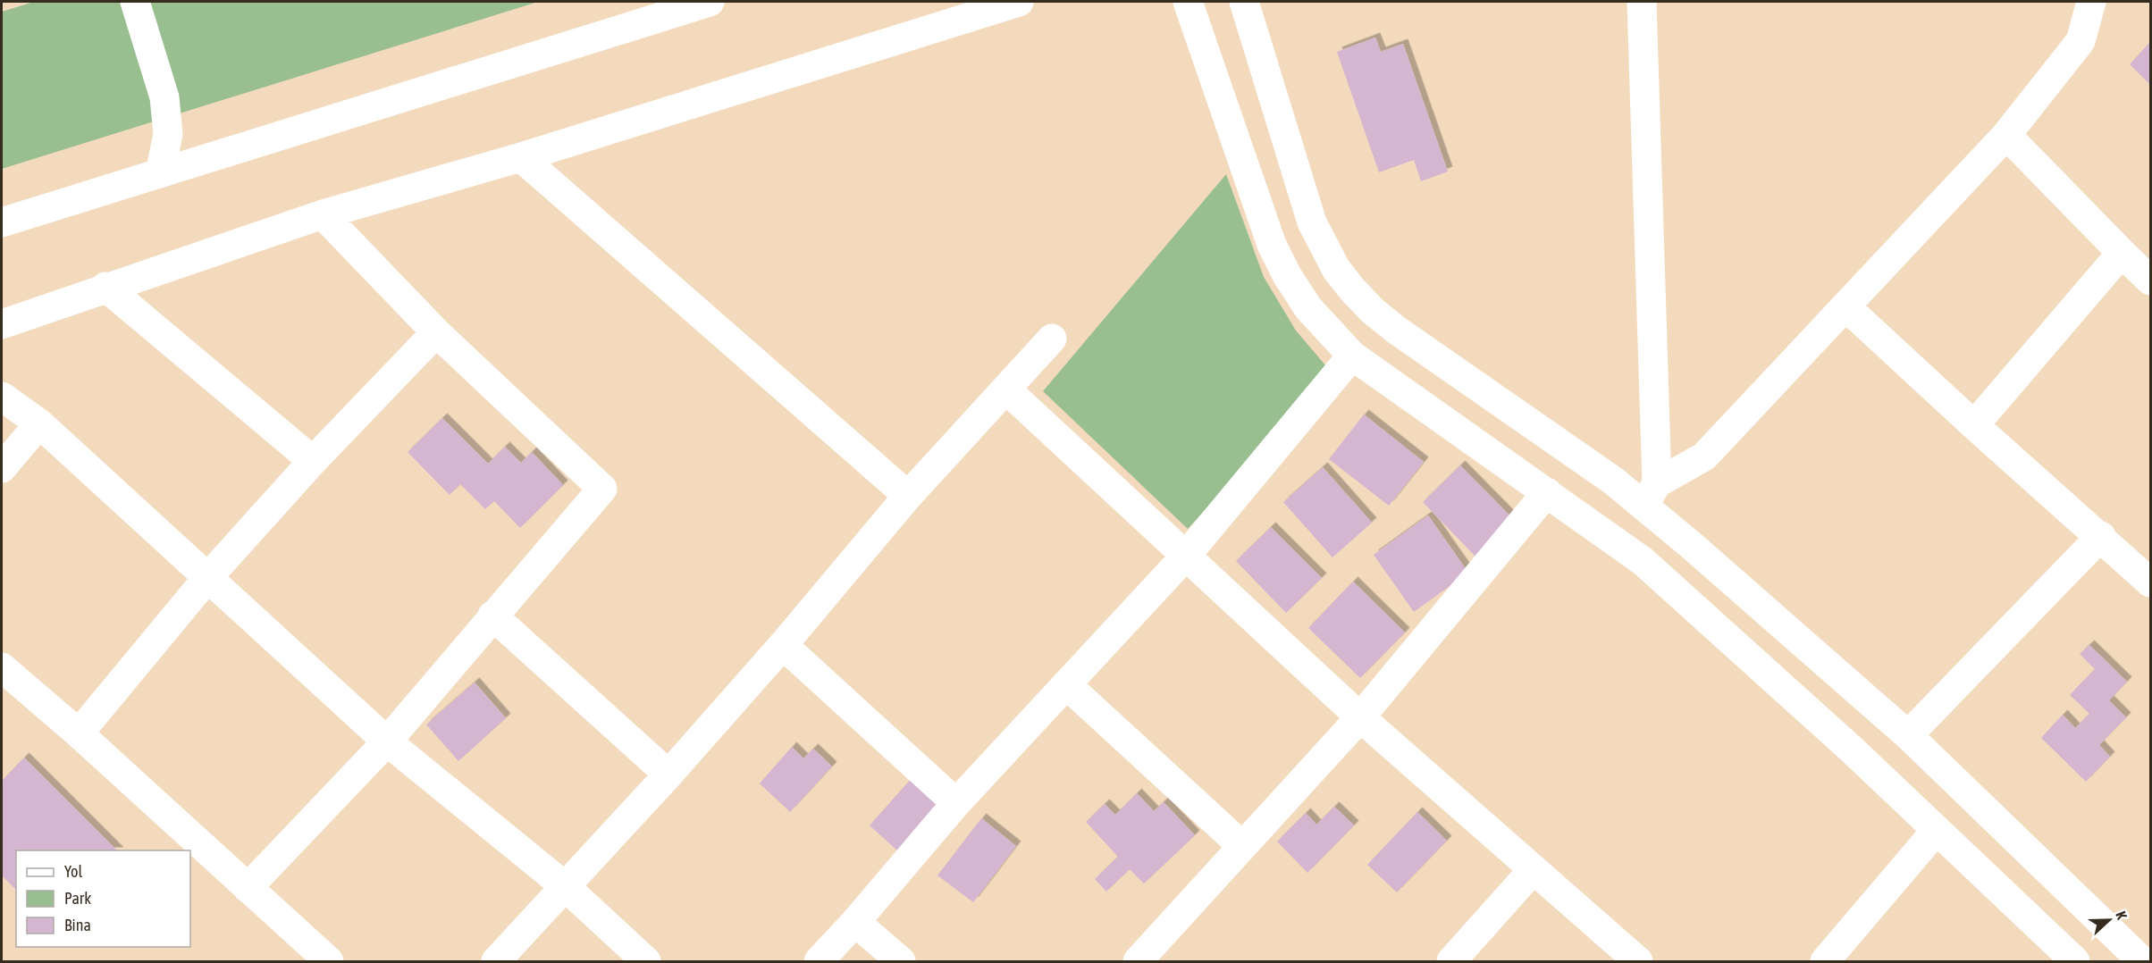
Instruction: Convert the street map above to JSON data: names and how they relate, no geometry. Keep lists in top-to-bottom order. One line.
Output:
{"legend":["Yol","Park","Bina"],"north":"right"}
